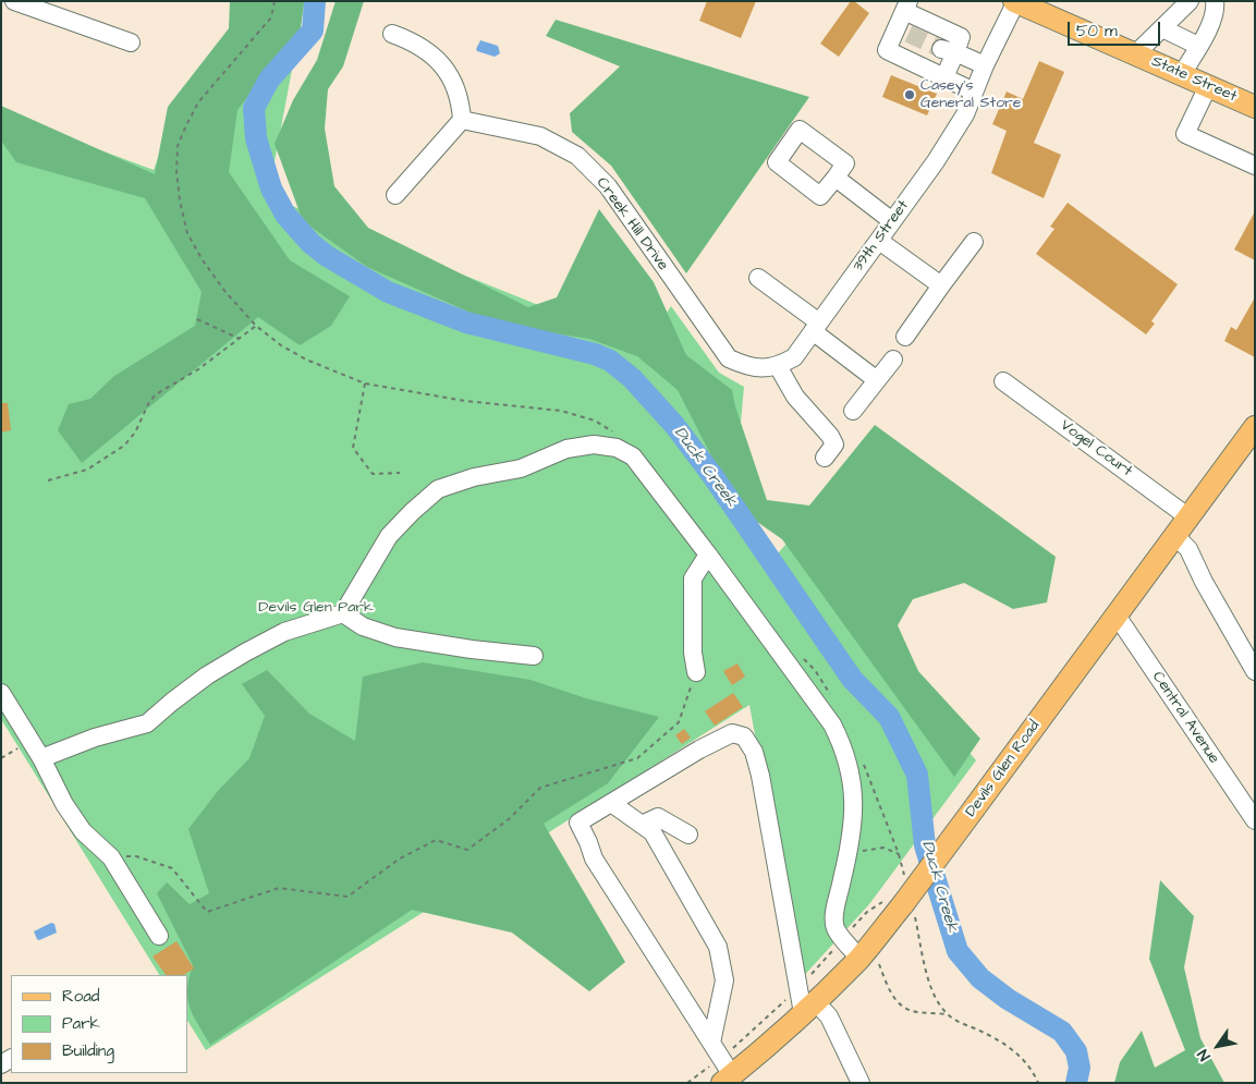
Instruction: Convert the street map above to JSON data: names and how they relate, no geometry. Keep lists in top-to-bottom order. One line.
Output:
{"streets":{"main road":["State Street","Devils Glen Road"],"street":["Creek Hill Drive","39th Street","Vogel Court","Central Avenue"]},"crossings":[["State Street","39th Street"],["Creek Hill Drive","39th Street"],["Vogel Court","Devils Glen Road"],["Central Avenue","Devils Glen Road"]],"water":["Duck Creek"],"parks":["Devils Glen Park"],"places":["Casey's General Store"],"legend":["Road","Park","Building"],"scale_bar":"50 m","north":"bottom left"}
